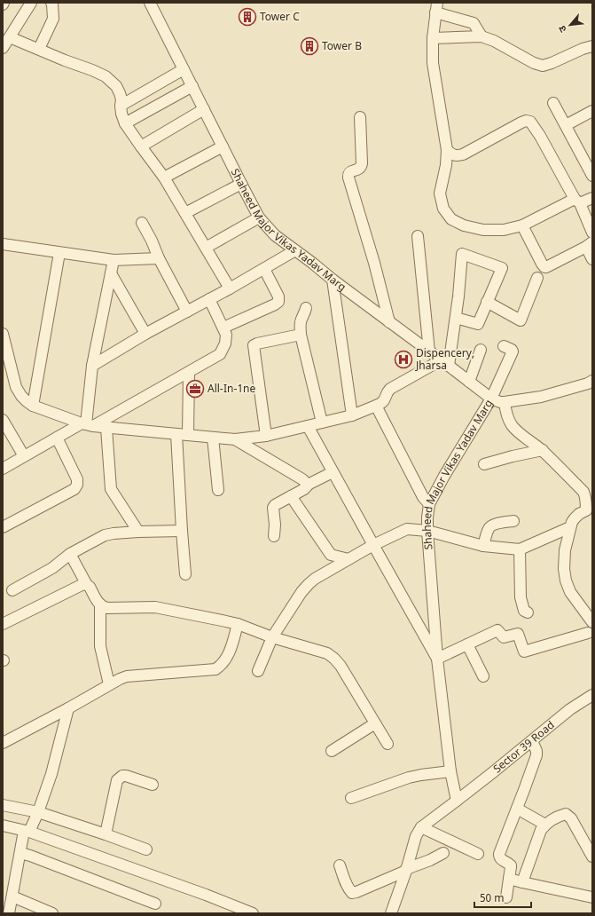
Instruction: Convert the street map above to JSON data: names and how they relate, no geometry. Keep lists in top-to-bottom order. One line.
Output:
{"streets":{"street":["Shaheed Major Vikas Yadav Marg","Sector 39 Road"]},"crossings":[["Shaheed Major Vikas Yadav Marg","Sector 39 Road"]],"places":{"building":["Tower C","Tower B"],"hospital":["Dispencery, Jharsa"],"office":["All-In-1ne"]},"scale_bar":"50 m","north":"bottom left"}
